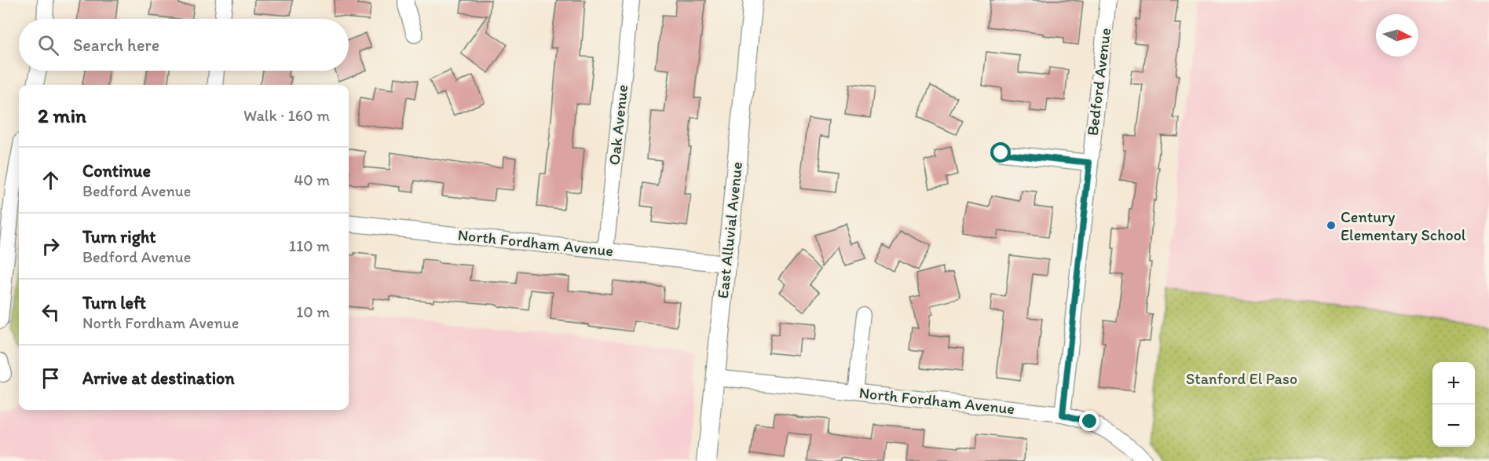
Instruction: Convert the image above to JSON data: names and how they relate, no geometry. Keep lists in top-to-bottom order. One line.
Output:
{"streets":{"street":["Bedford Avenue","Oak Avenue","East Alluvial Avenue","North Fordham Avenue"]},"crossings":[["Bedford Avenue","North Fordham Avenue"],["Oak Avenue","North Fordham Avenue"],["East Alluvial Avenue","North Fordham Avenue"]],"parks":["Stanford El Paso"],"places":["Century Elementary School"],"north":"right","page":{"search":"Search here","heading":["2 min","Walk · 160 m"],"list":[["Continue","Bedford Avenue","40 m"],["Turn right","Bedford Avenue","110 m"],["Turn left","North Fordham Avenue","10 m"],"Arrive at destination"],"map_buttons":["+","−"]}}
